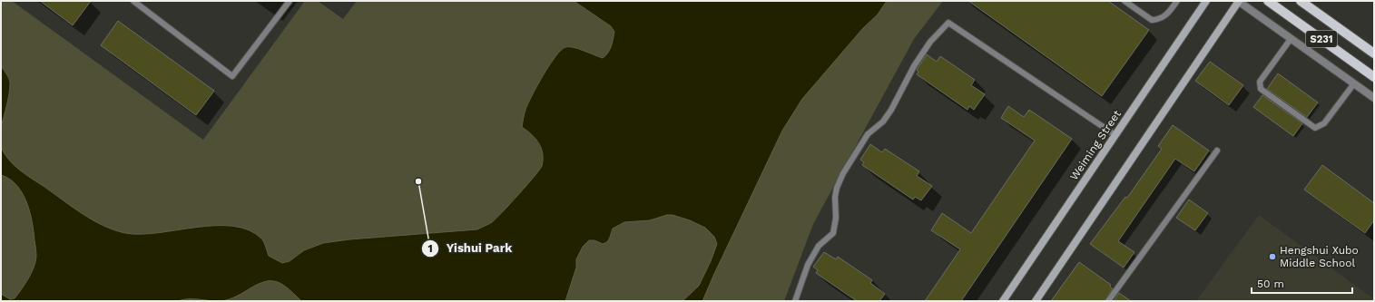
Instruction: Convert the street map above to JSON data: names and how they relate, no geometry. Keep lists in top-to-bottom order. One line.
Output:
{"streets":{"main road":["S231"],"street":["Weiming Street"]},"places":["Yishui Park","Hengshui Xubo Middle School"],"scale_bar":"50 m"}
